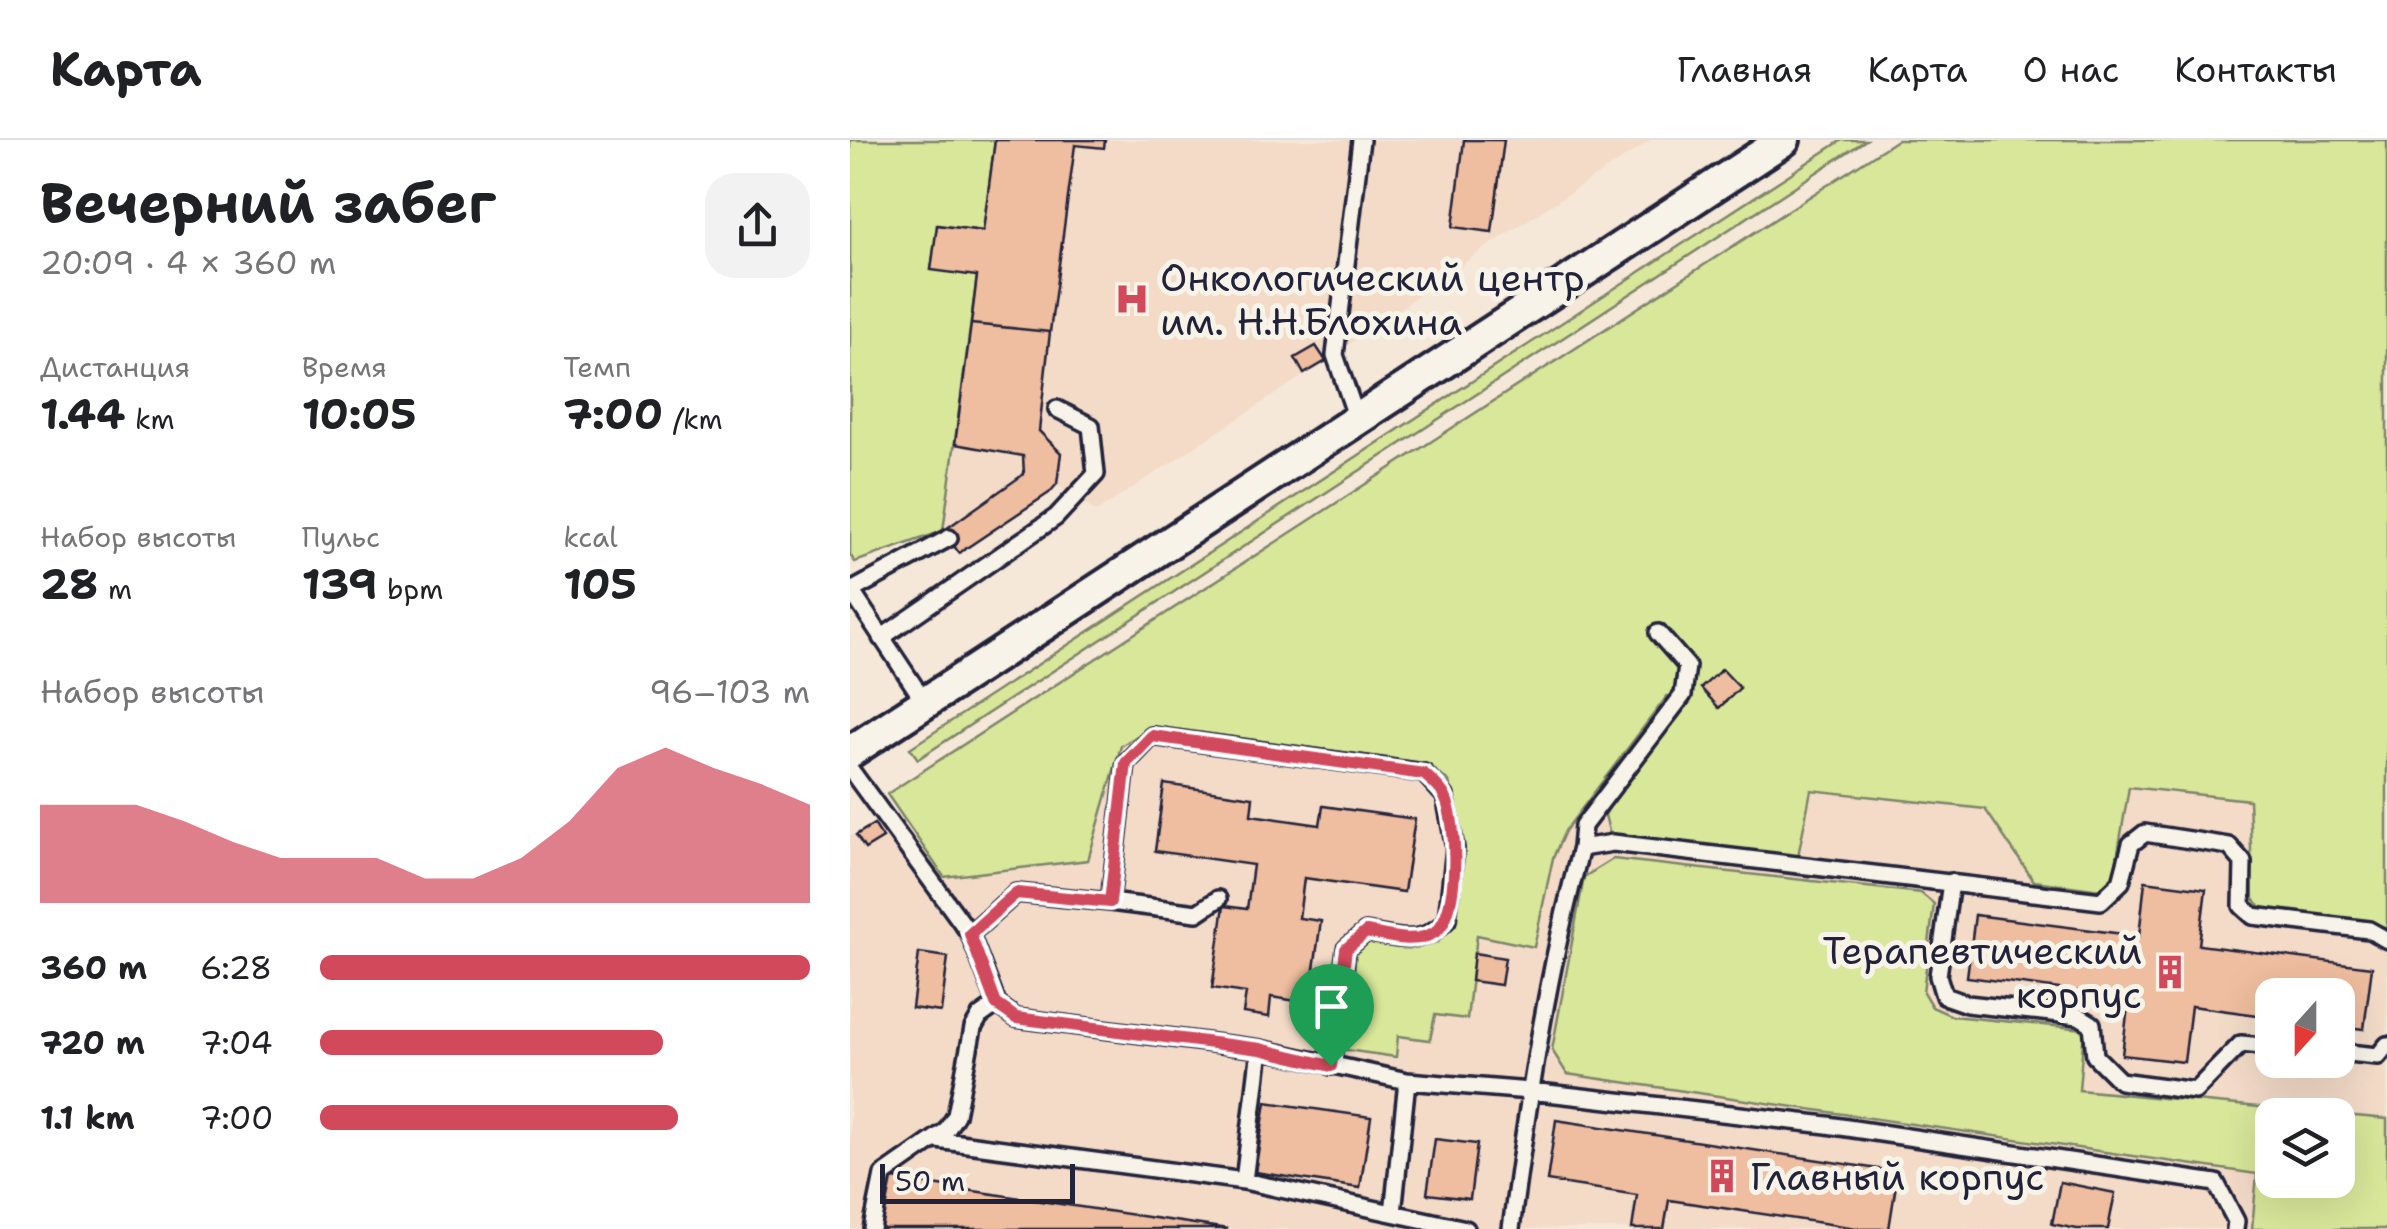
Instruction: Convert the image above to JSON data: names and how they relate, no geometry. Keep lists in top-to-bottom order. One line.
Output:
{"places":{"hospital":["Онкологический центр им. Н.Н.Блохина"],"building":["Терапевтический корпус","Главный корпус"]},"scale_bar":"50 m","north":"bottom","page":{"header":"Карта","nav":["Главная","Карта","О нас","Контакты"],"heading":["Вечерний забег","20:09 · 4 × 360 m"],"stats":[["Дистанция","1.44 km"],["Время","10:05"],["Темп","7:00 /km"],["Набор высоты","28 m"],["Пульс","139 bpm"],["kcal","105"]],"chart":["Набор высоты","96–103 m"],"list":[{"name":"360 m","note":"6:28"},{"name":"720 m","note":"7:04"},{"name":"1.1 km","note":"7:00"}],"scale":"50 m"}}
